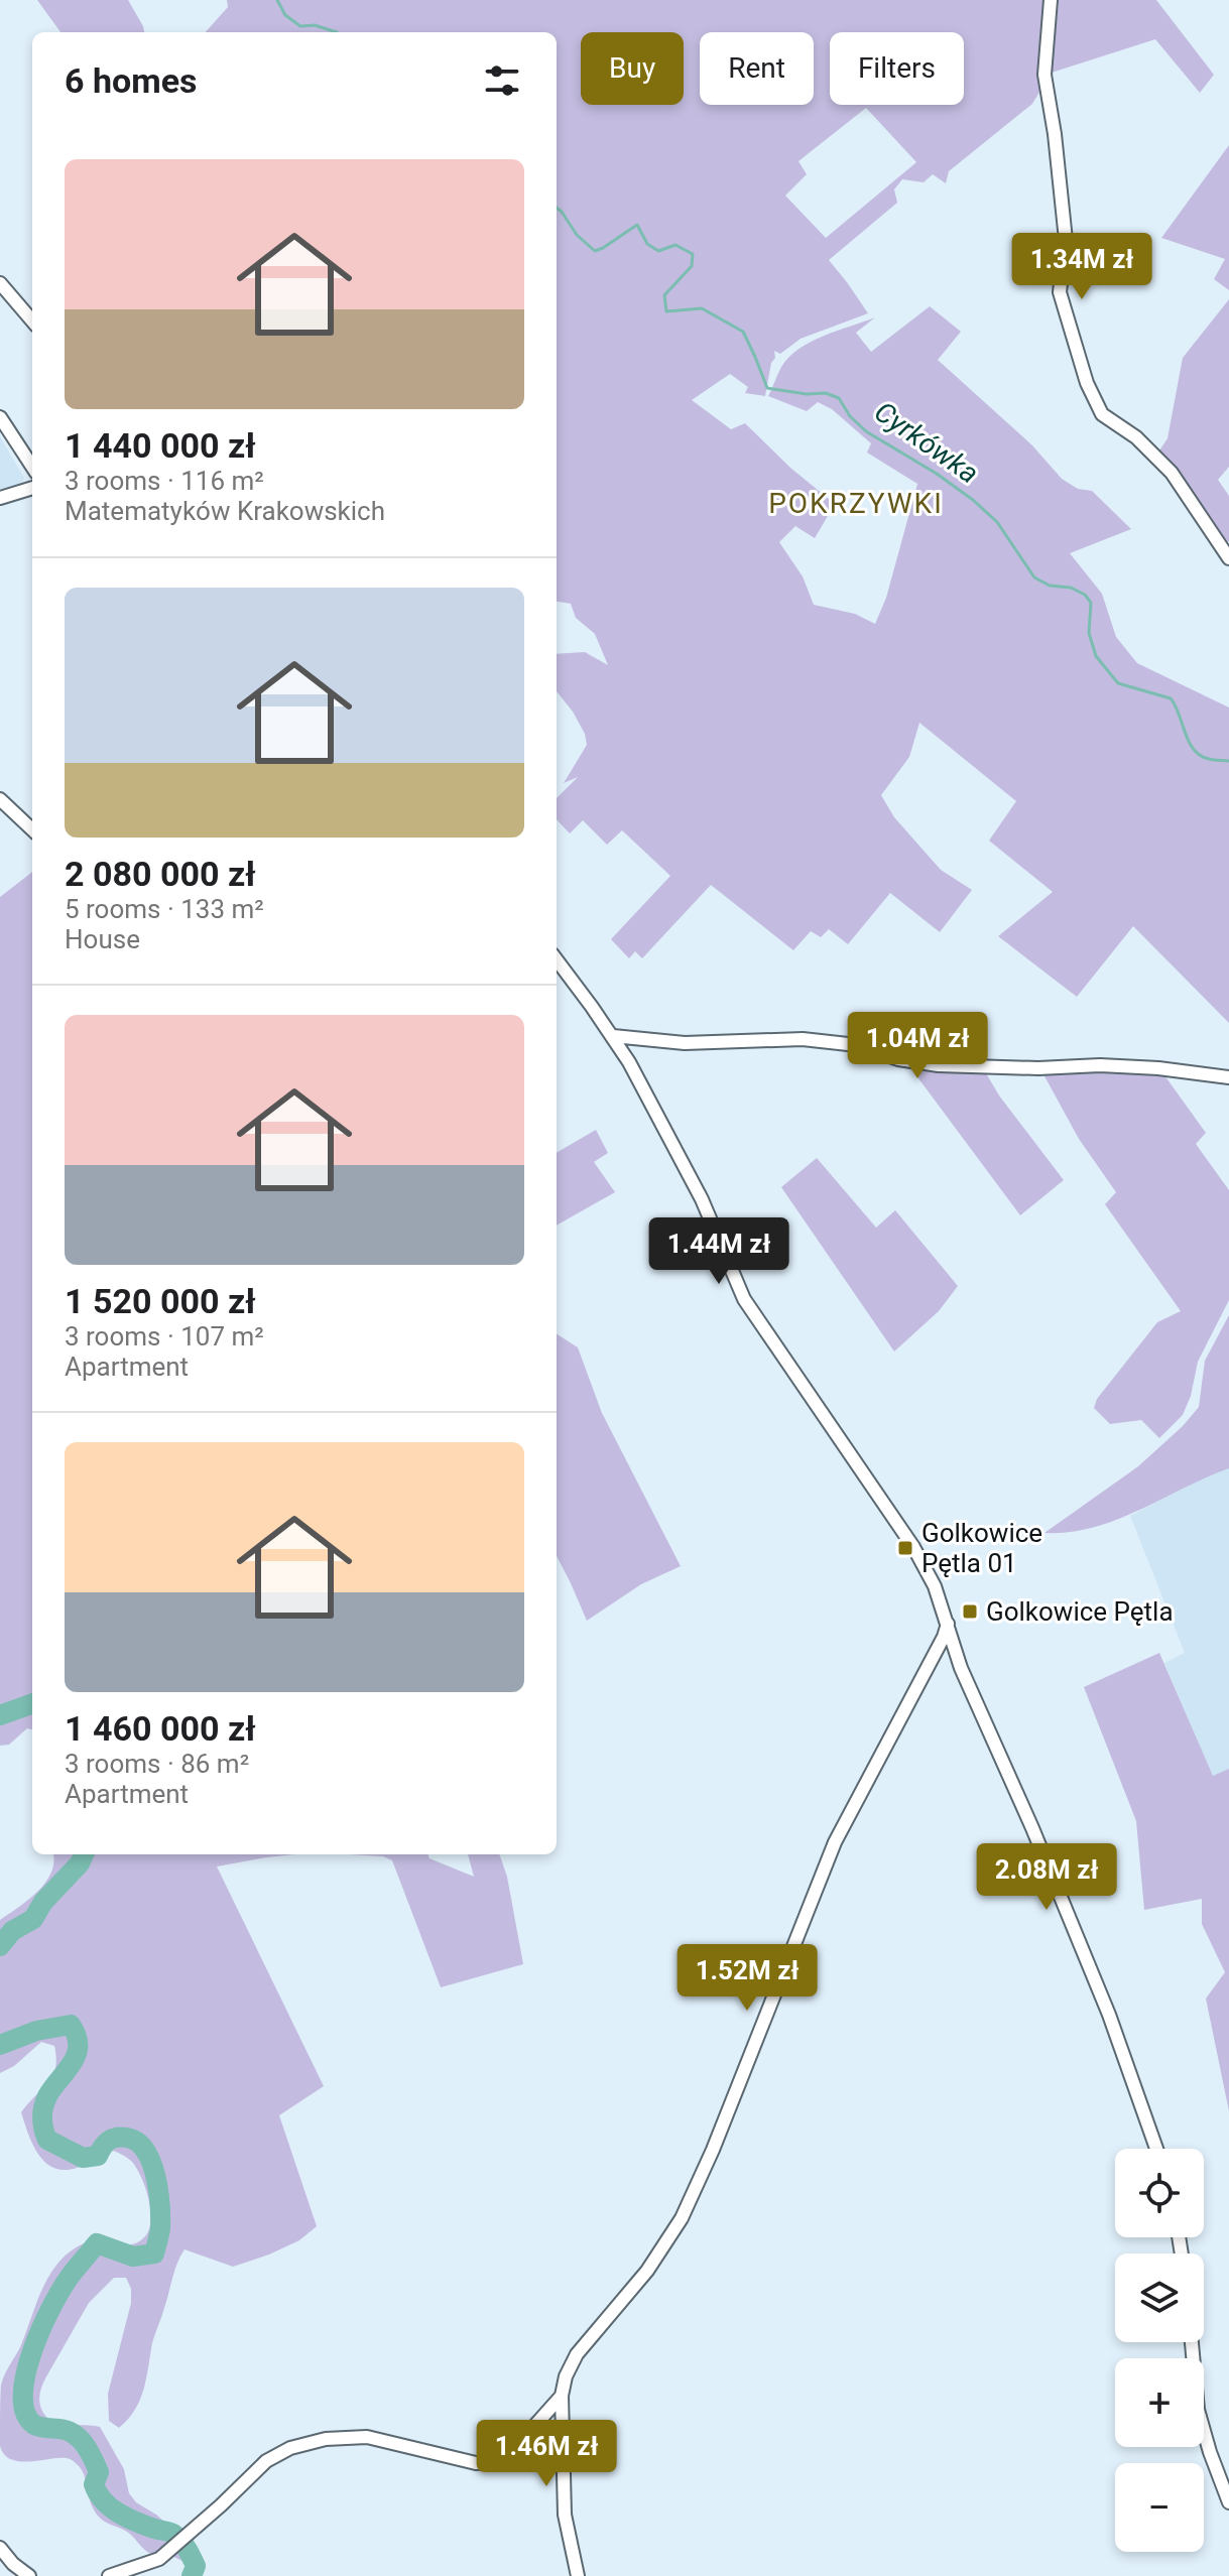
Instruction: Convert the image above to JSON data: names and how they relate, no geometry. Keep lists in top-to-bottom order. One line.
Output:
{"districts":["POKRZYWKI"],"water":["Cyrkówka"],"places":{"transit":["Golkowice Pętla 01","Golkowice Pętla"]},"page":{"chip":["Buy","Rent","Filters"],"heading":"6 homes","list":[{"name":"1 440 000 zł","note":"3 rooms · 116 m² · Matematyków Krakowskich"},{"name":"2 080 000 zł","note":"5 rooms · 133 m² · House"},{"name":"1 520 000 zł","note":"3 rooms · 107 m² · Apartment"},{"name":"1 460 000 zł","note":"3 rooms · 86 m² · Apartment"}],"price":["1.34M zł","1.04M zł","1.44M zł","2.08M zł","1.52M zł","1.46M zł"],"map_buttons":["+","−"]}}
